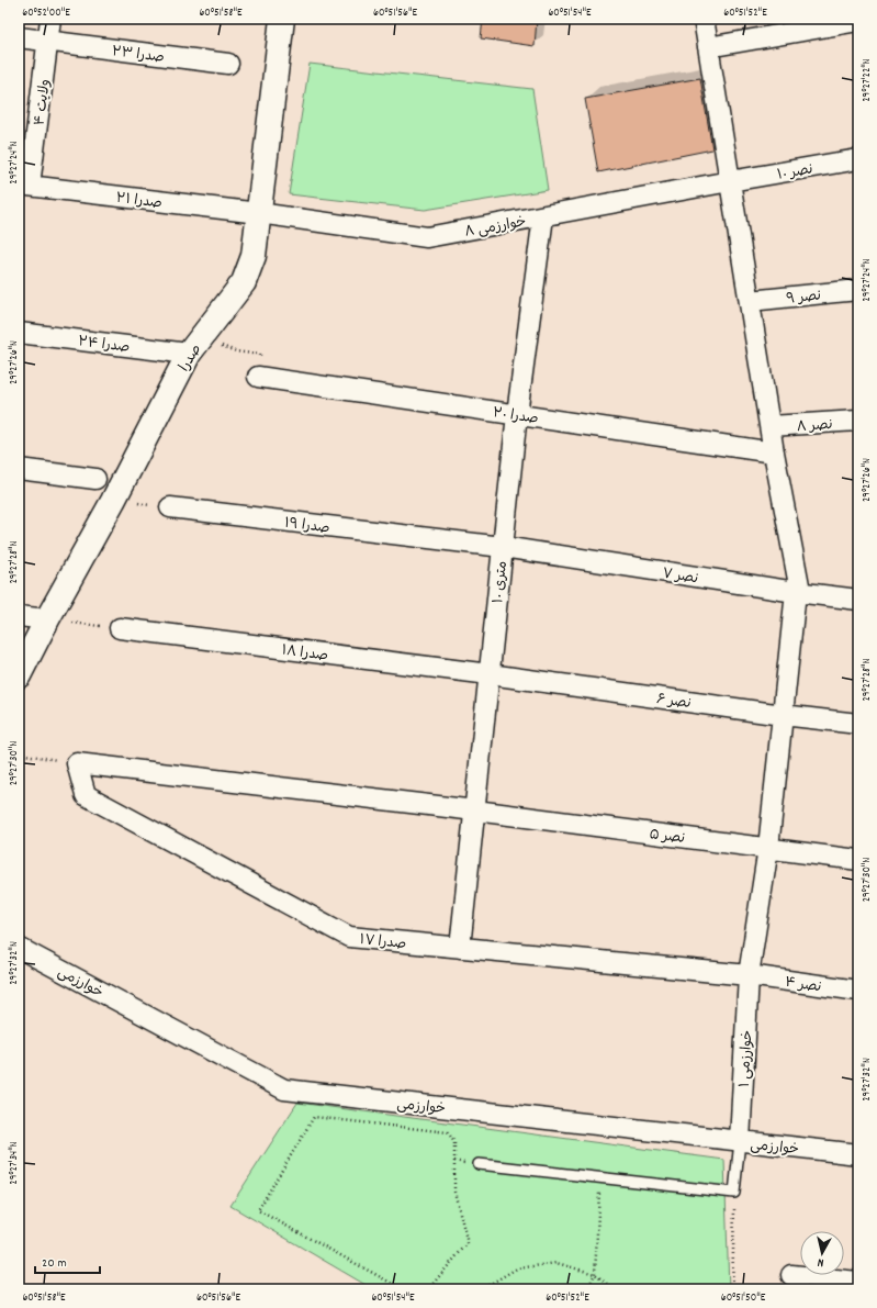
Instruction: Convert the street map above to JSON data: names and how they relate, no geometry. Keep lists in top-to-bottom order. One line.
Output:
{"streets":{"street":["صدرا ۲۳","ولایت ۴","نصر ۱۰","صدرا ۲۱","خوارزمی ۸","نصر ۹","صدرا ۲۴","صدرا","صدرا ۲۰","نصر ۸","صدرا ۱۹","نصر ۷","۱۰ متری","صدرا ۱۸","نصر ۶","نصر ۵","صدرا ۱۷","خوارزمی","نصر ۴","خوارزمی ۱"]},"crossings":[["صدرا ۲۳","ولایت ۴"],["ولایت ۴","صدرا ۲۱"],["نصر ۱۰","خوارزمی ۸"],["صدرا ۲۱","خوارزمی ۸"],["صدرا ۲۱","صدرا"],["خوارزمی ۸","صدرا"],["خوارزمی ۸","۱۰ متری"],["صدرا ۲۴","صدرا"],["صدرا ۲۰","۱۰ متری"],["صدرا ۲۰","خوارزمی ۱"],["صدرا ۱۹","نصر ۷"],["صدرا ۱۹","۱۰ متری"],["نصر ۷","۱۰ متری"],["نصر ۷","خوارزمی ۱"],["۱۰ متری","صدرا ۱۸"],["۱۰ متری","نصر ۶"],["۱۰ متری","نصر ۵"],["۱۰ متری","صدرا ۱۷"],["صدرا ۱۸","نصر ۶"],["نصر ۶","خوارزمی ۱"],["نصر ۵","صدرا ۱۷"],["نصر ۵","خوارزمی ۱"],["صدرا ۱۷","نصر ۴"],["صدرا ۱۷","خوارزمی ۱"],["خوارزمی","خوارزمی ۱"],["نصر ۴","خوارزمی ۱"]],"scale_bar":"20 m","north":"bottom","coordinates":["60°52'00\"E","60°51'58\"E","60°51'56\"E","60°51'54\"E","60°51'52\"E","29°27'22\"N","29°27'24\"N","29°27'26\"N","29°27'28\"N","29°27'30\"N","29°27'32\"N","29°27'34\"N","60°51'50\"E"]}
